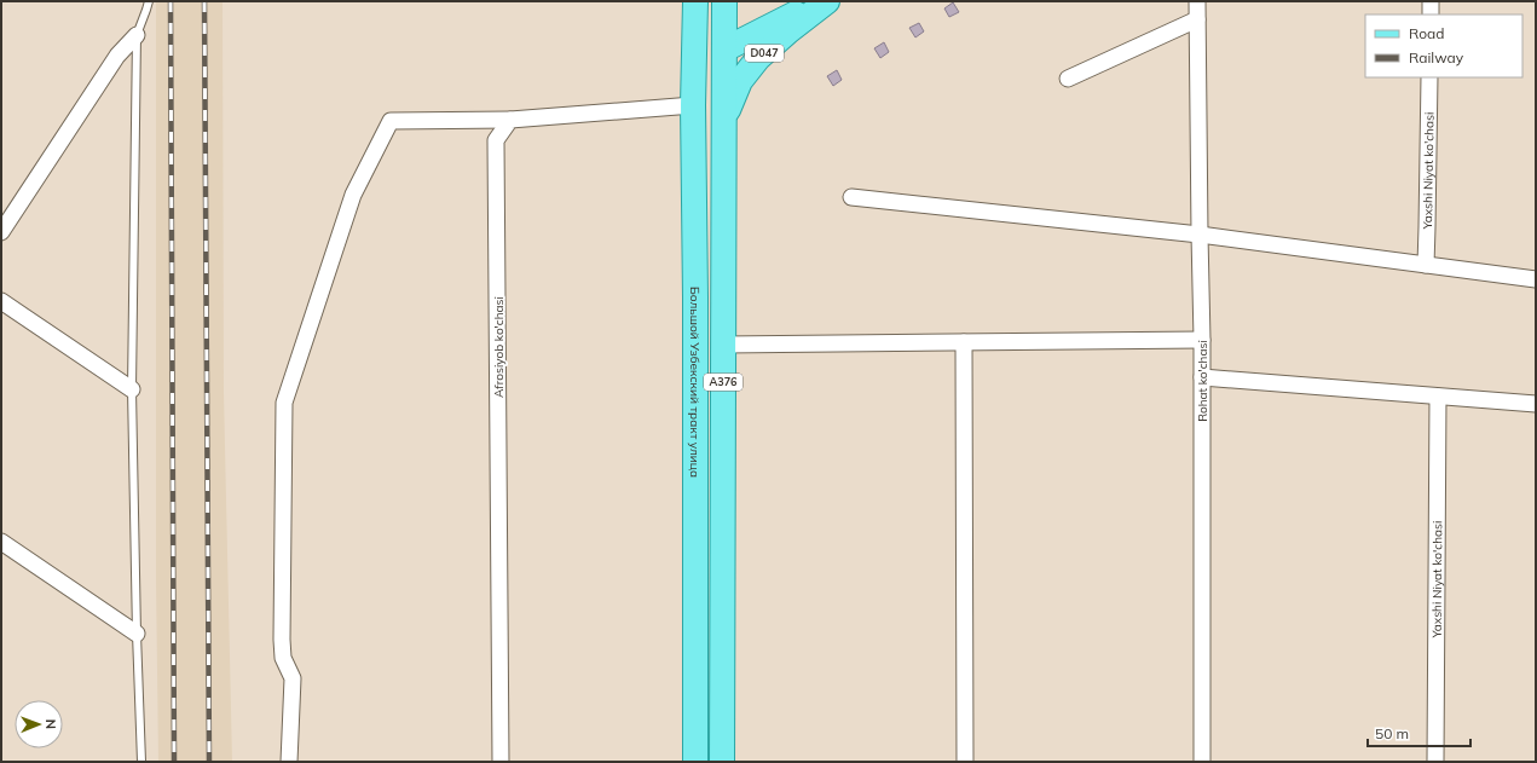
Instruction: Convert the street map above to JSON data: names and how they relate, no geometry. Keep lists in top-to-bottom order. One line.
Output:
{"streets":{"main road":["D047","Большой Узбекский тракт улица","A376"],"street":["Yaxshi Niyat ko'chasi","Afrosiyob ko'chasi","Rohat ko'chasi"]},"crossings":[["D047","A376"]],"legend":["Road","Railway"],"scale_bar":"50 m","north":"right"}
